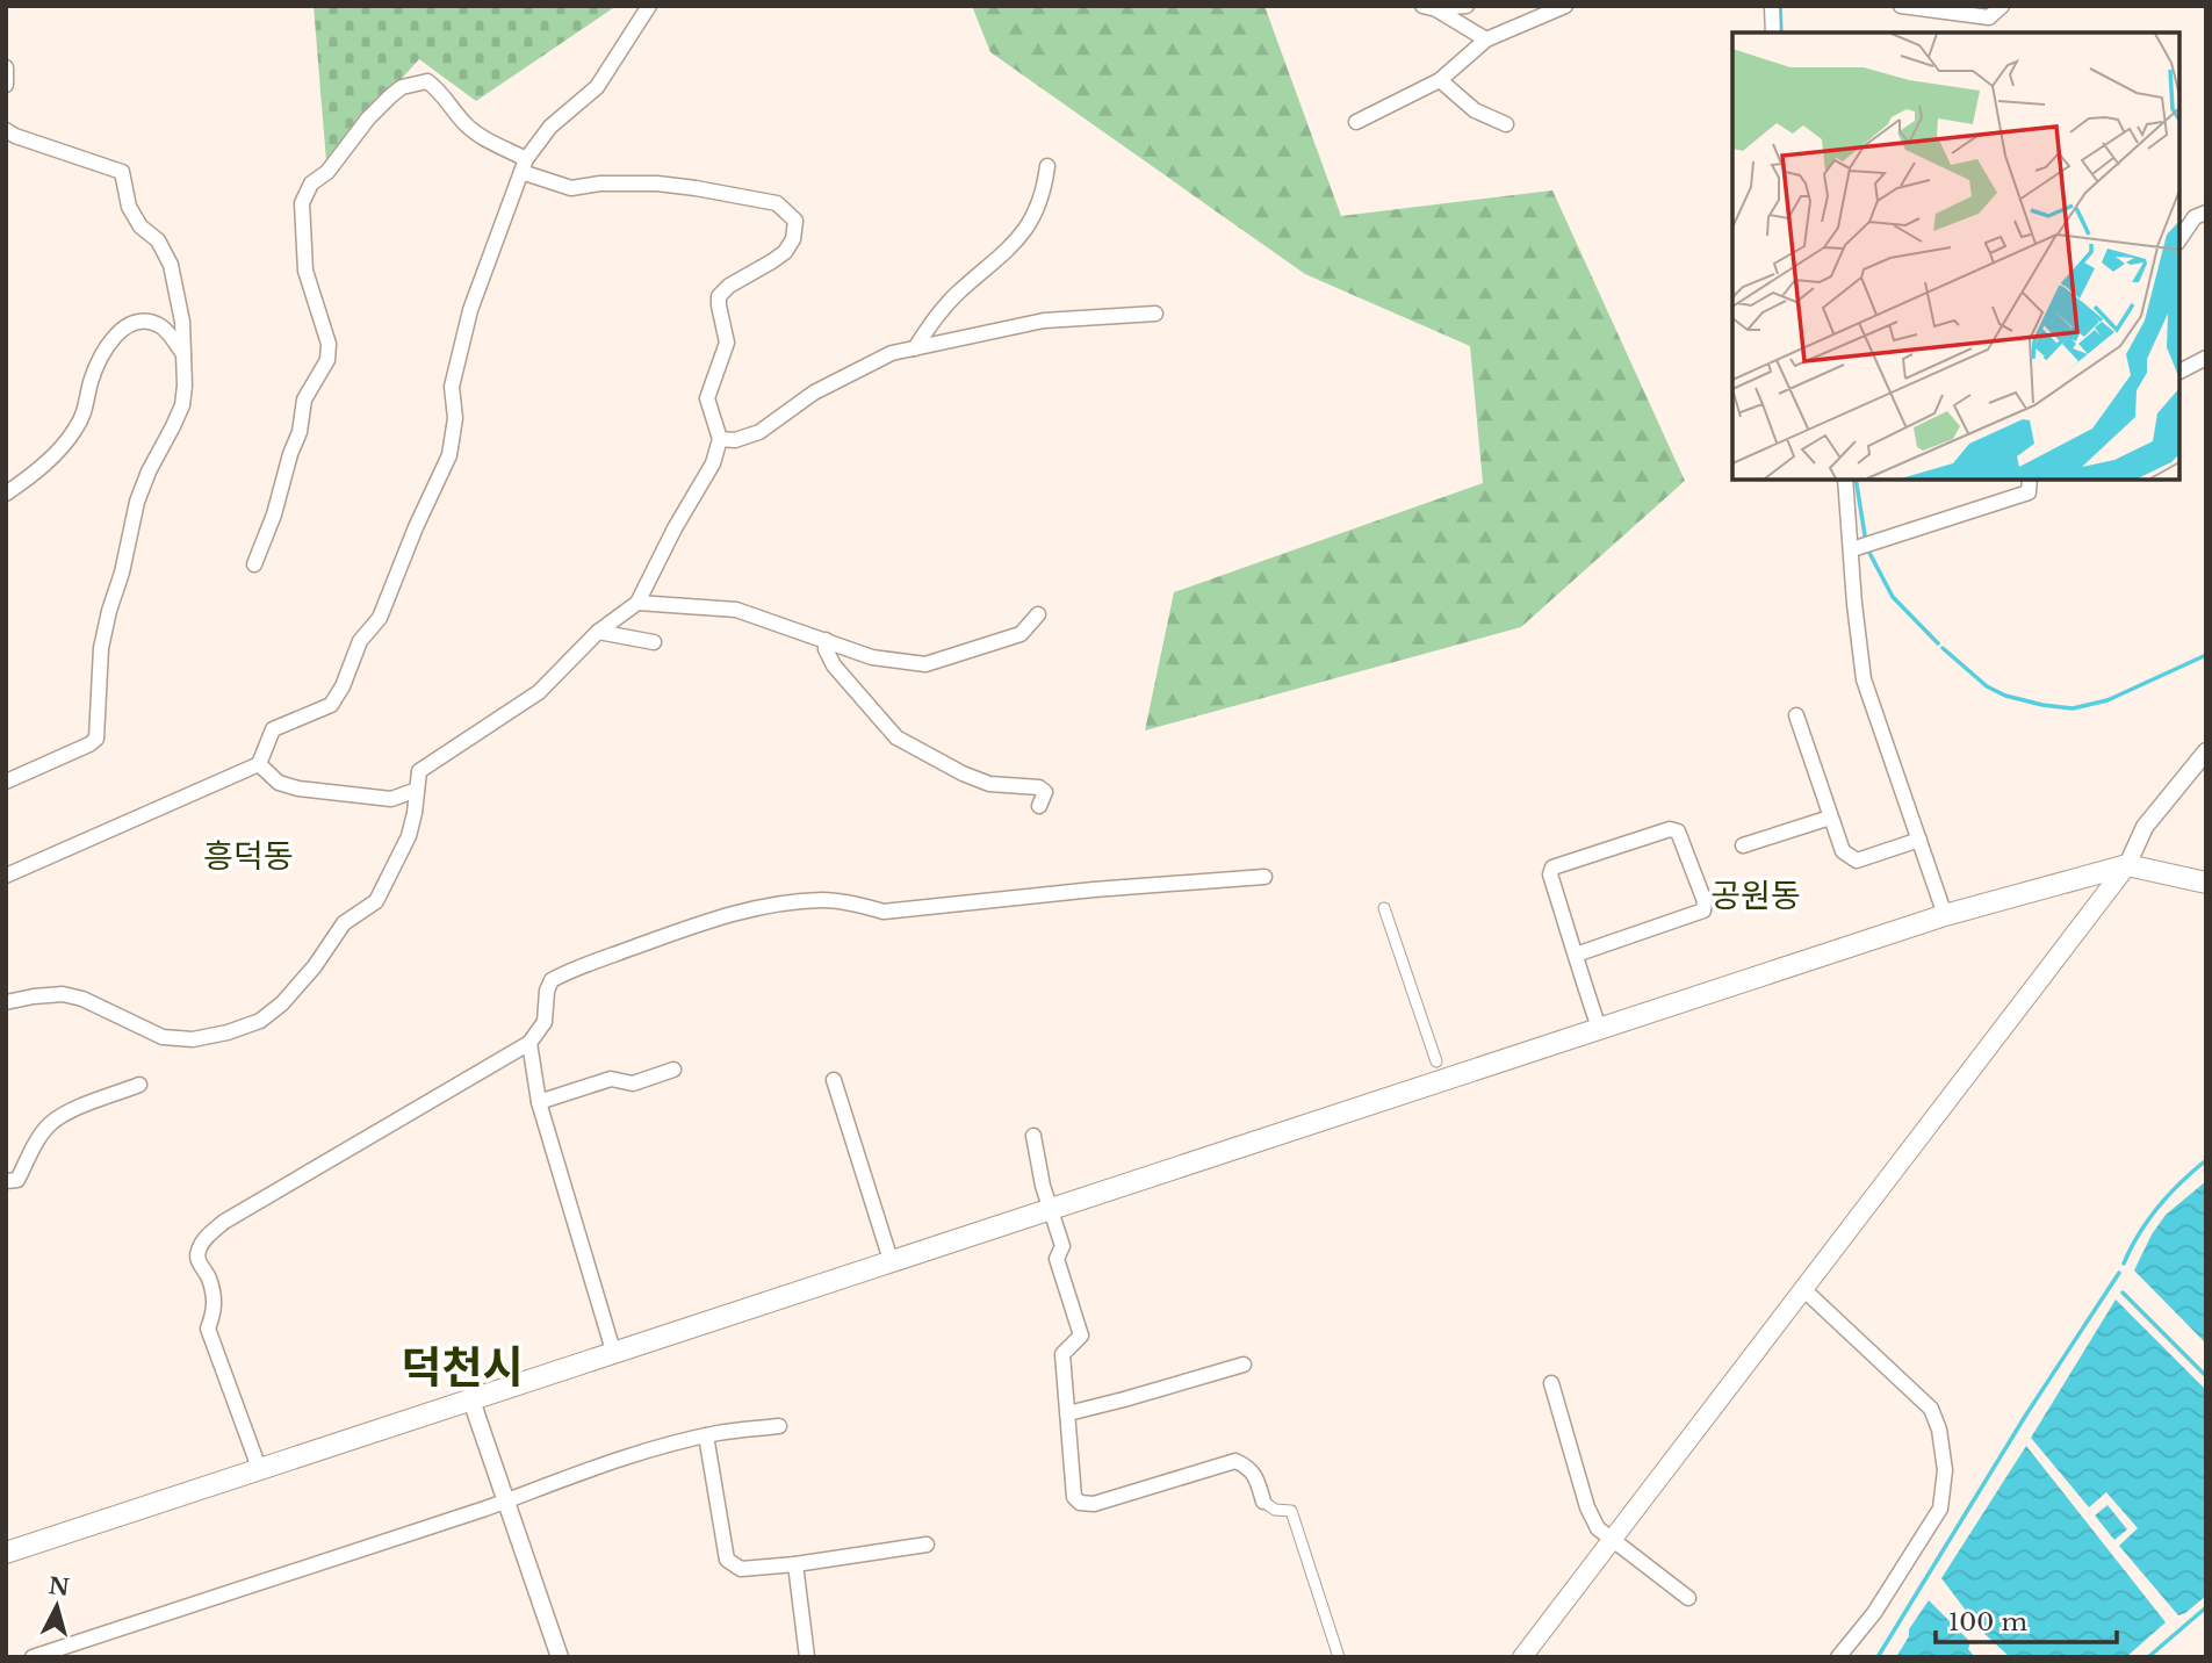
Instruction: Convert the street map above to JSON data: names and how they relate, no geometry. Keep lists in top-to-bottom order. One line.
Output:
{"districts":["흥덕동","공원동","덕천시"],"scale_bar":"100 m","north":"top"}
